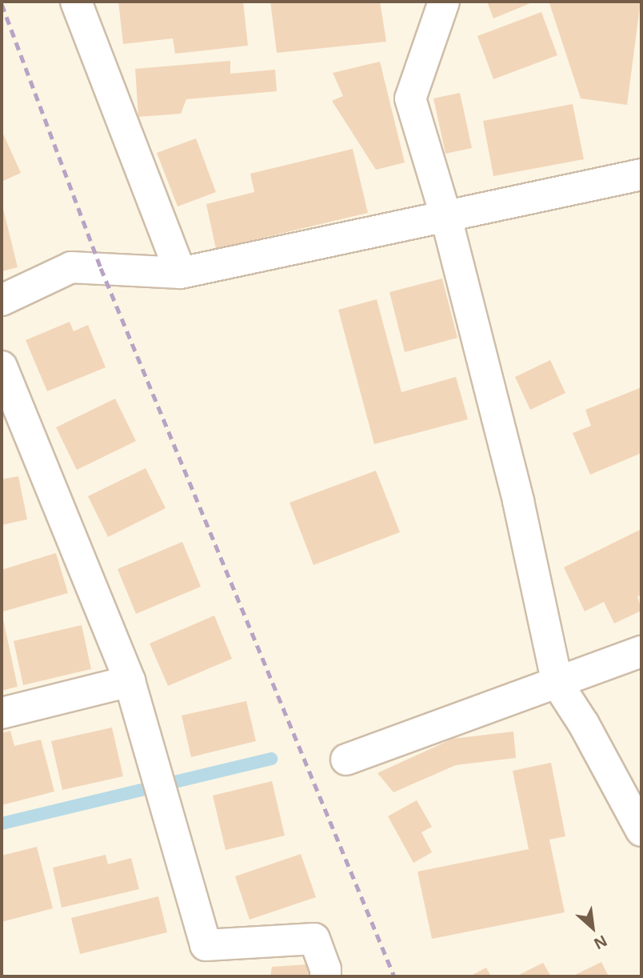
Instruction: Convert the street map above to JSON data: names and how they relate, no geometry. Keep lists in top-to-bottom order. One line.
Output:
{"north":"bottom right"}
